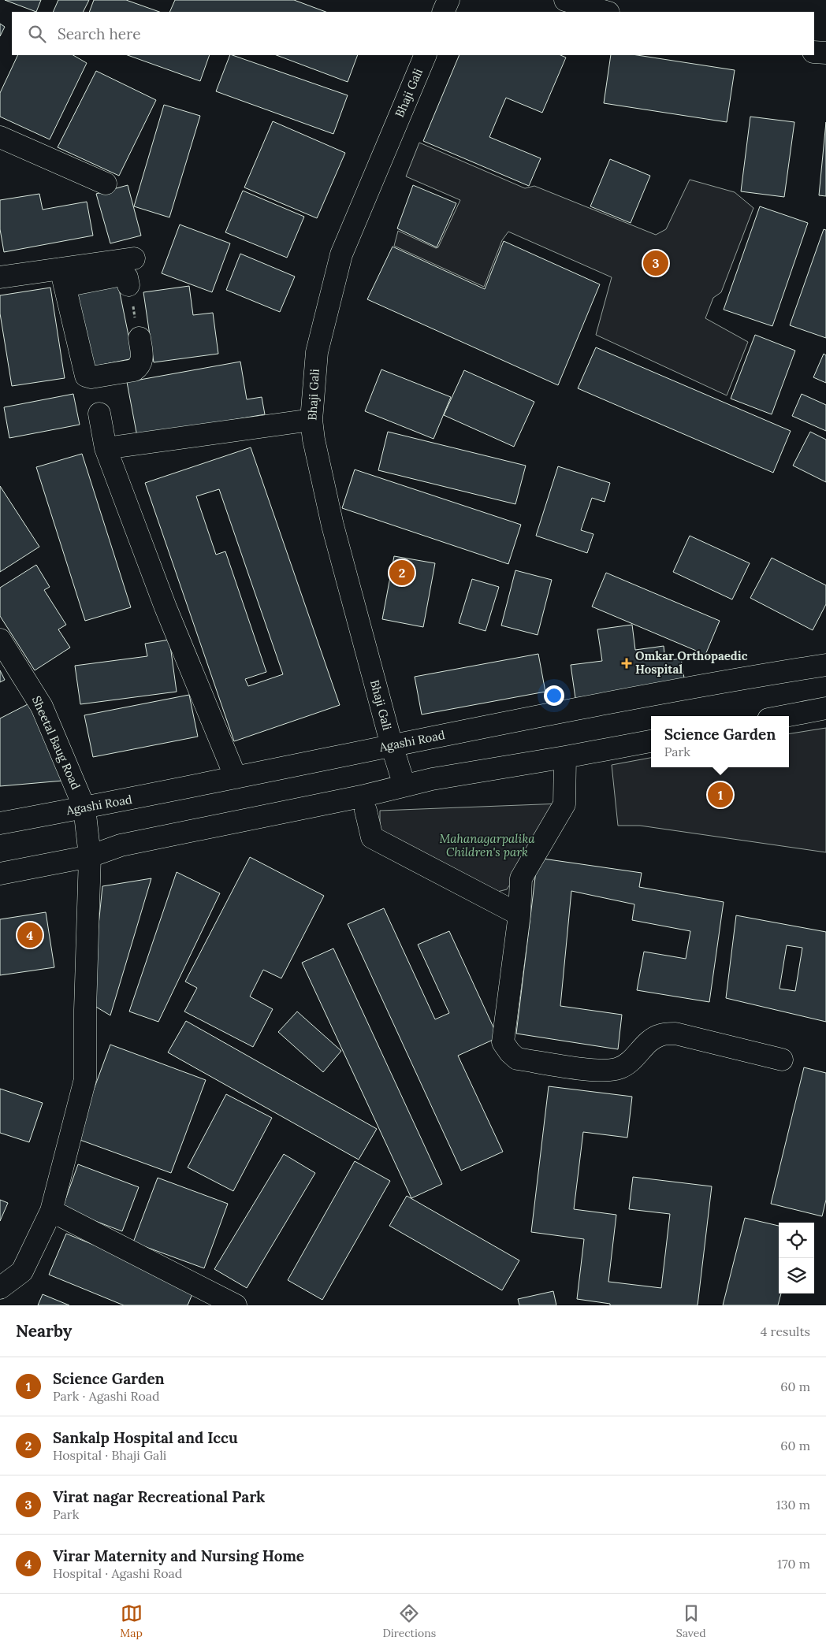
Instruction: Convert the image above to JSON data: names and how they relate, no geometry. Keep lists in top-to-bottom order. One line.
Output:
{"streets":{"street":["Bhaji Gali","Agashi Road","Sheetal Baug Road"]},"crossings":[["Bhaji Gali","Agashi Road"],["Agashi Road","Sheetal Baug Road"]],"parks":["Mahanagarpalika Children's park"],"places":{"health":["Omkar Orthopaedic Hospital"]},"page":{"search":"Search here","pins":["3","2","1","4"],"popup":["Science Garden","Park"],"heading":["Nearby","4 results"],"list":[{"mark":"1","name":"Science Garden","note":"Park · Agashi Road","value":"60 m"},{"mark":"2","name":"Sankalp Hospital and Iccu","note":"Hospital · Bhaji Gali","value":"60 m"},{"mark":"3","name":"Virat nagar Recreational Park","note":"Park","value":"130 m"},{"mark":"4","name":"Virar Maternity and Nursing Home","note":"Hospital · Agashi Road","value":"170 m"}],"nav":["Map","Directions","Saved"]}}
